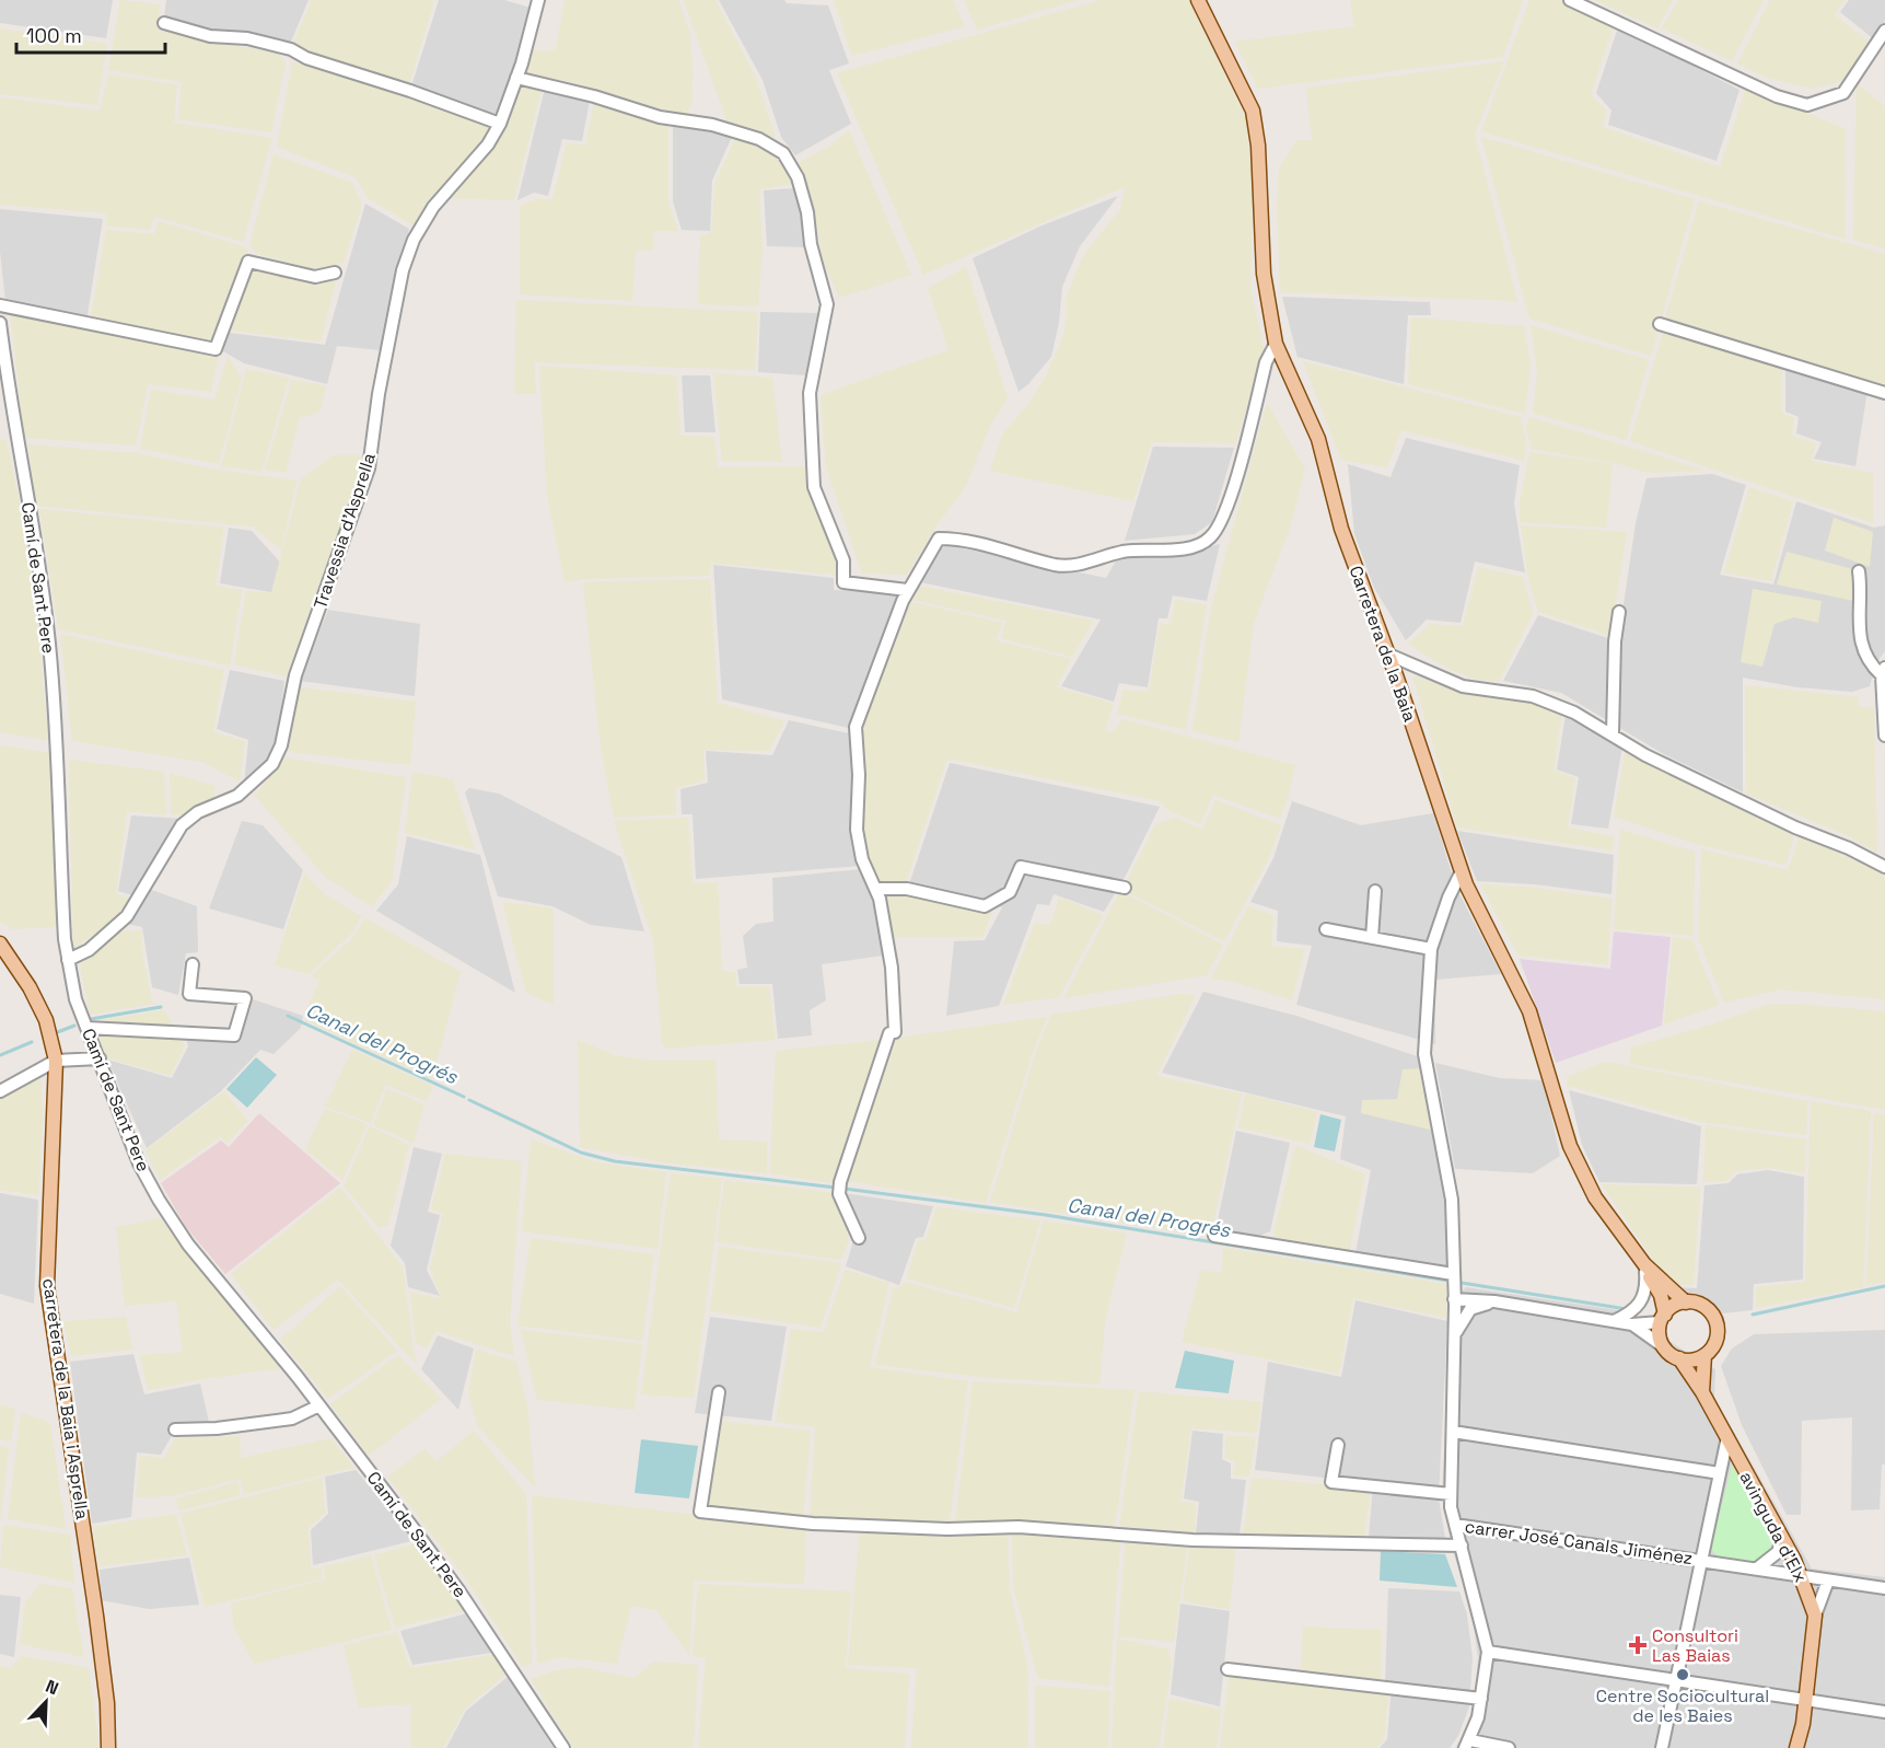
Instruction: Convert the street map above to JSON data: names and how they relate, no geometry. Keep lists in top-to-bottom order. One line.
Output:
{"streets":{"main road":["Carretera de la Baia","carretera de la Baia i Asprella","avinguda d'Elx"],"street":["Travessia d'Asprella","Camí de Sant Pere","carrer José Canals Jiménez"]},"crossings":[["Travessia d'Asprella","Camí de Sant Pere"],["Carretera de la Baia","avinguda d'Elx"],["avinguda d'Elx","carrer José Canals Jiménez"]],"water":["Canal del Progrés"],"places":{"health":["Consultori Las Baias"],"other":["Centre Sociocultural de les Baies"]},"scale_bar":"100 m","north":"top right"}
